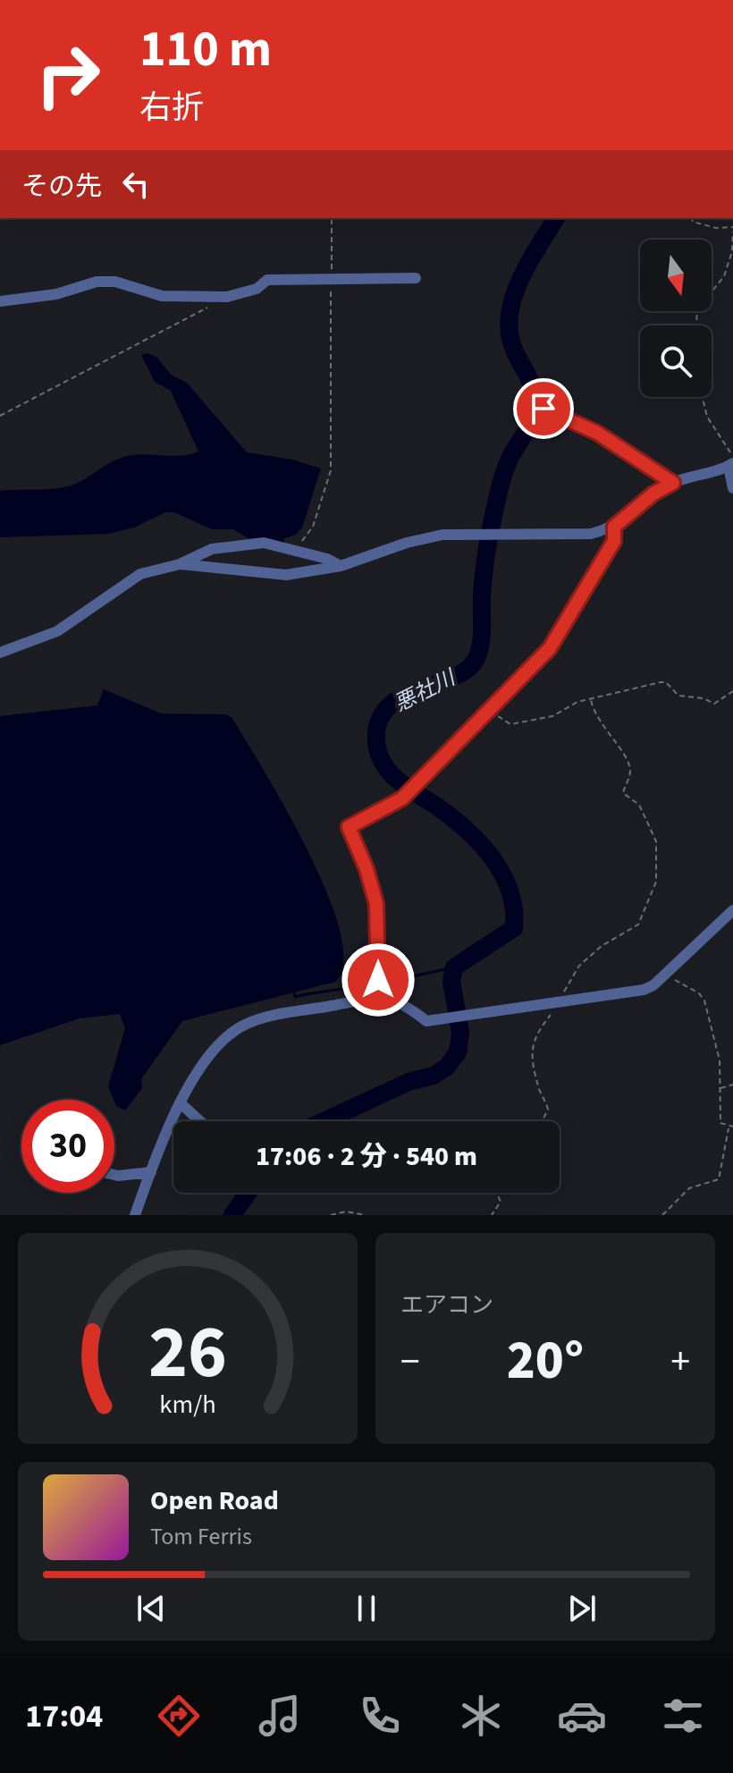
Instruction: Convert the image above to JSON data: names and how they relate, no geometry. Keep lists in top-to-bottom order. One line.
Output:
{"water":["悪社川"],"north":"bottom","page":{"turn":["110 m","右折"],"then":"その先","limit":"30","trip":"17:06 · 2 分 · 540 m","tile":"エアコン","heat":["−","20°","+"],"song":["Open Road","Tom Ferris"],"tabs":"17:04","gauge":["26","km/h"]}}
